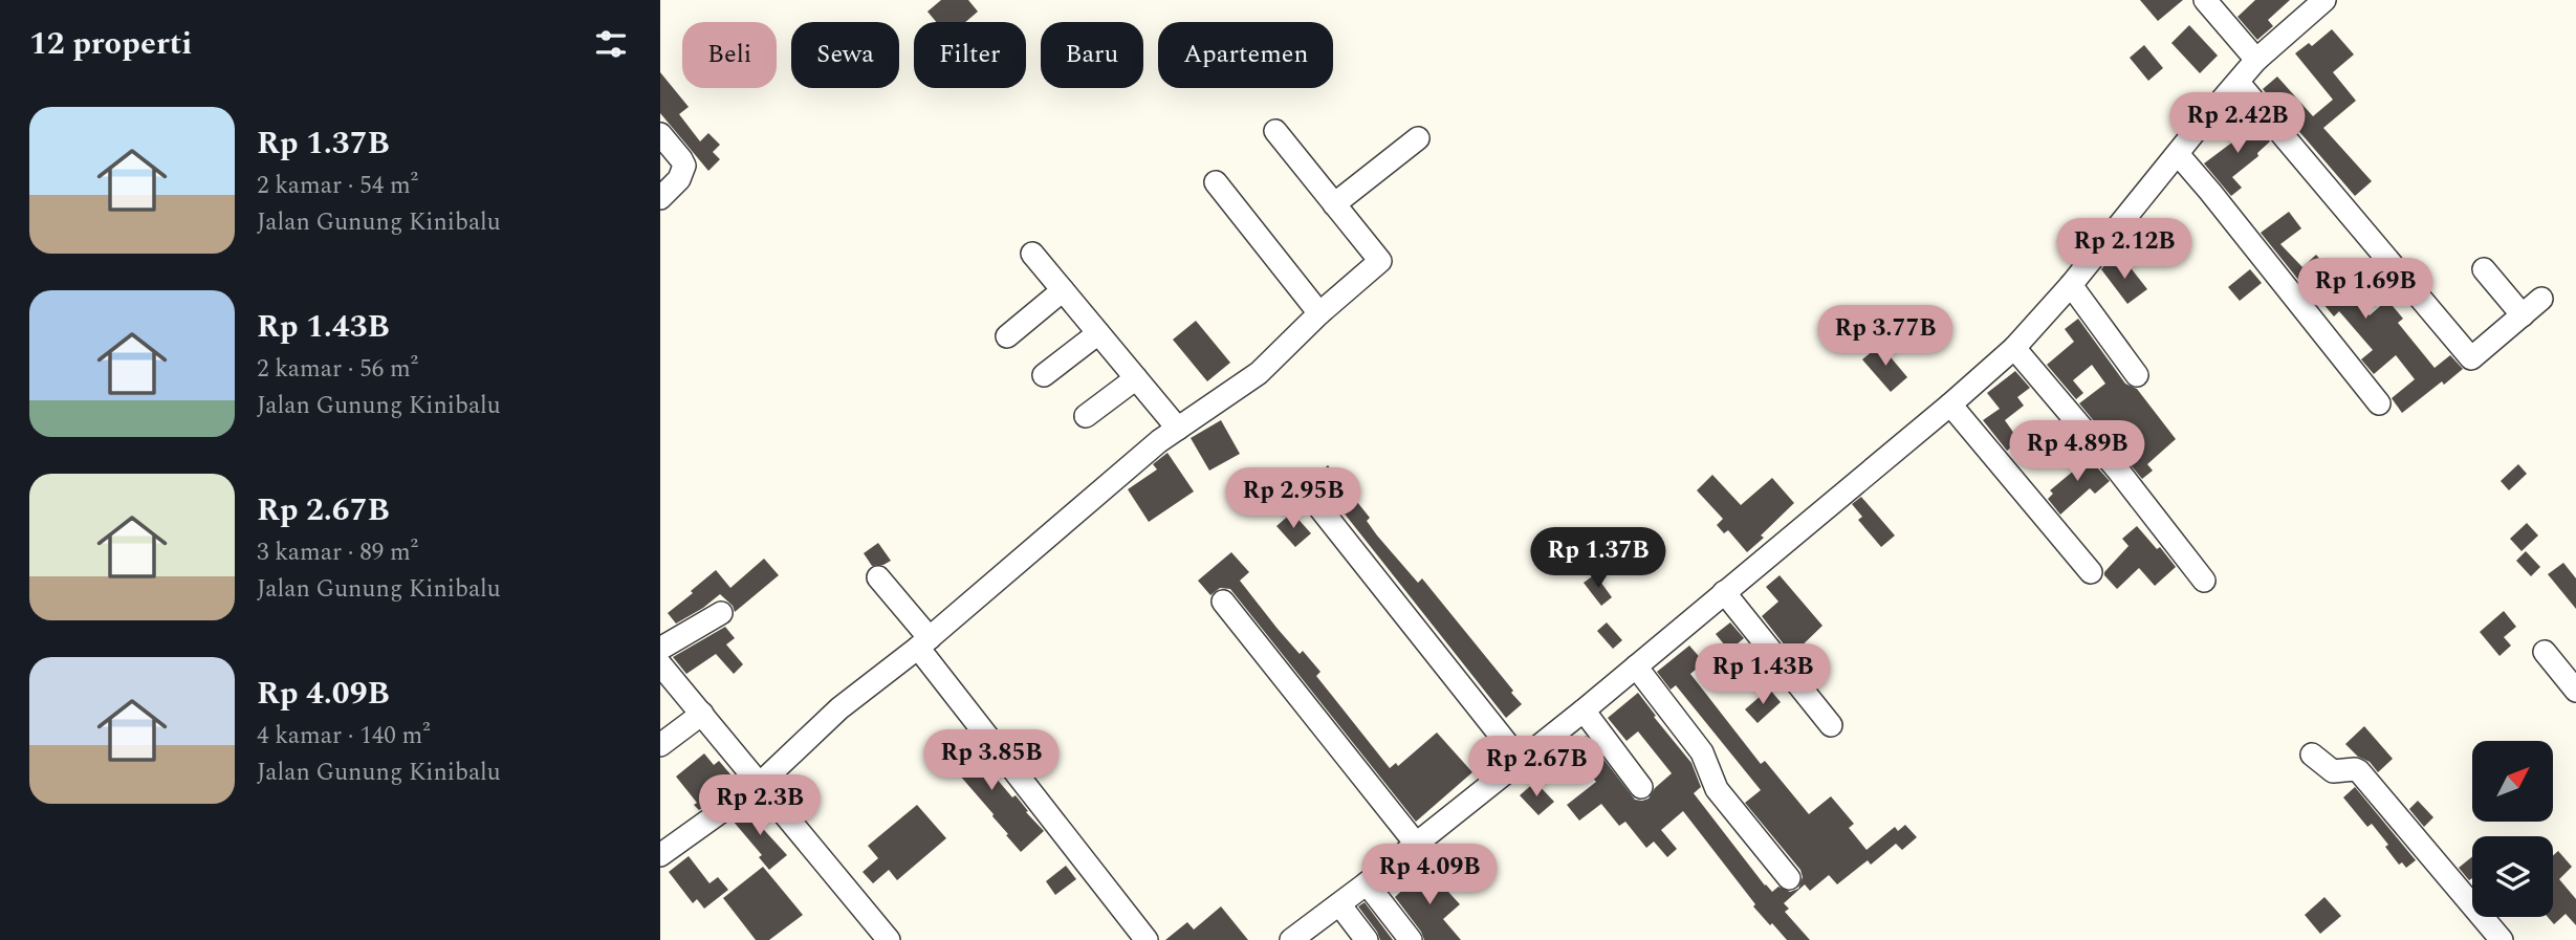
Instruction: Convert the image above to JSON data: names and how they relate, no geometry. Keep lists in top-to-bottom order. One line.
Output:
{"north":"top right","page":{"heading":"12 properti","chip":["Beli","Sewa","Filter","Baru","Apartemen"],"list":[{"name":"Rp 1.37B","note":"2 kamar · 54 m² · Jalan Gunung Kinibalu"},{"name":"Rp 1.43B","note":"2 kamar · 56 m² · Jalan Gunung Kinibalu"},{"name":"Rp 2.67B","note":"3 kamar · 89 m² · Jalan Gunung Kinibalu"},{"name":"Rp 4.09B","note":"4 kamar · 140 m² · Jalan Gunung Kinibalu"}],"price":["Rp 2.42B","Rp 2.12B","Rp 1.69B","Rp 3.77B","Rp 4.89B","Rp 2.95B","Rp 1.37B","Rp 1.43B","Rp 3.85B","Rp 2.67B","Rp 2.3B","Rp 4.09B"]}}
